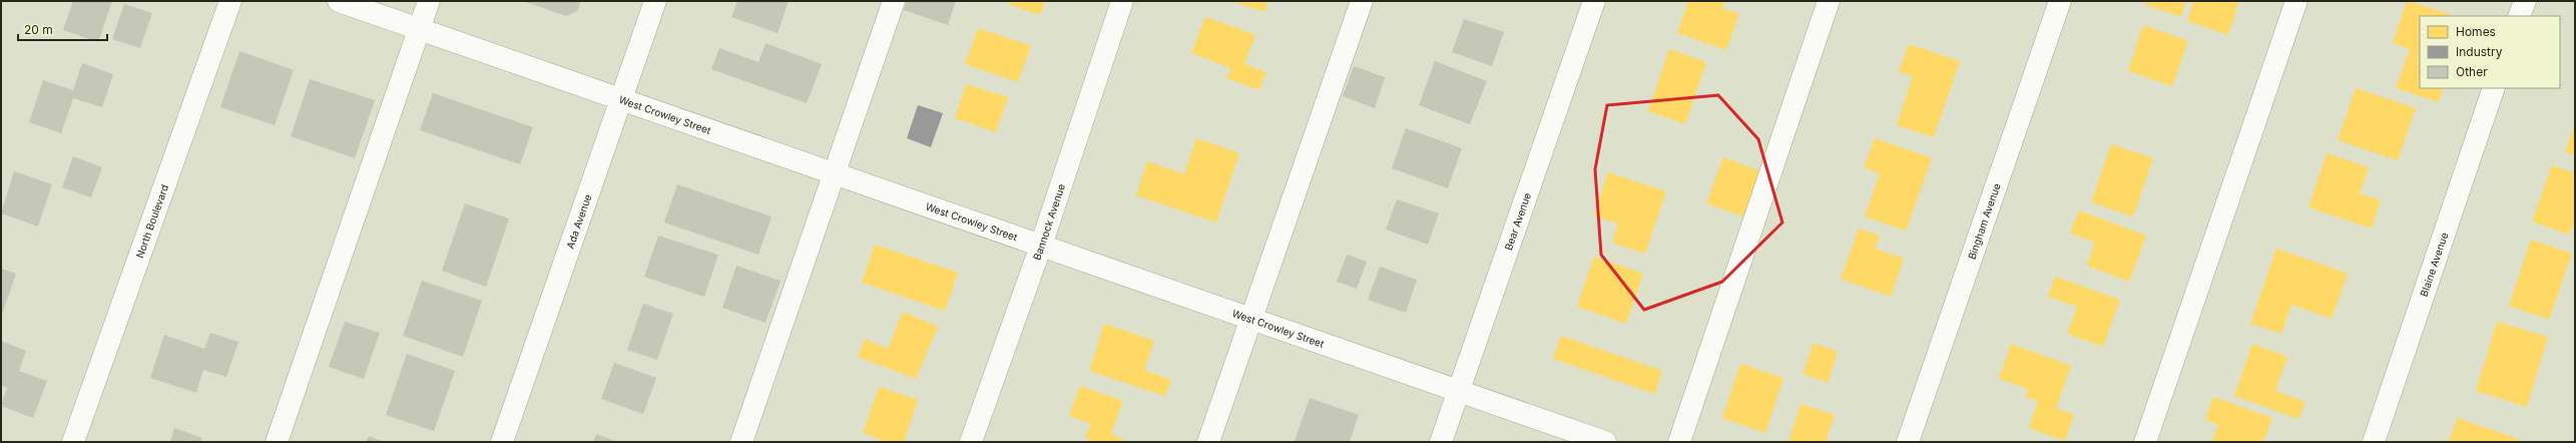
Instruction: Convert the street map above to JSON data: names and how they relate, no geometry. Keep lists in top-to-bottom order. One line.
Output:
{"streets":{"street":["West Crowley Street","North Boulevard","Ada Avenue","Bear Avenue","Bingham Avenue","Bannock Avenue","Blaine Avenue"]},"crossings":[["West Crowley Street","Ada Avenue"],["West Crowley Street","Bear Avenue"],["West Crowley Street","Bannock Avenue"]],"legend":["Homes","Industry","Other"],"scale_bar":"20 m"}
